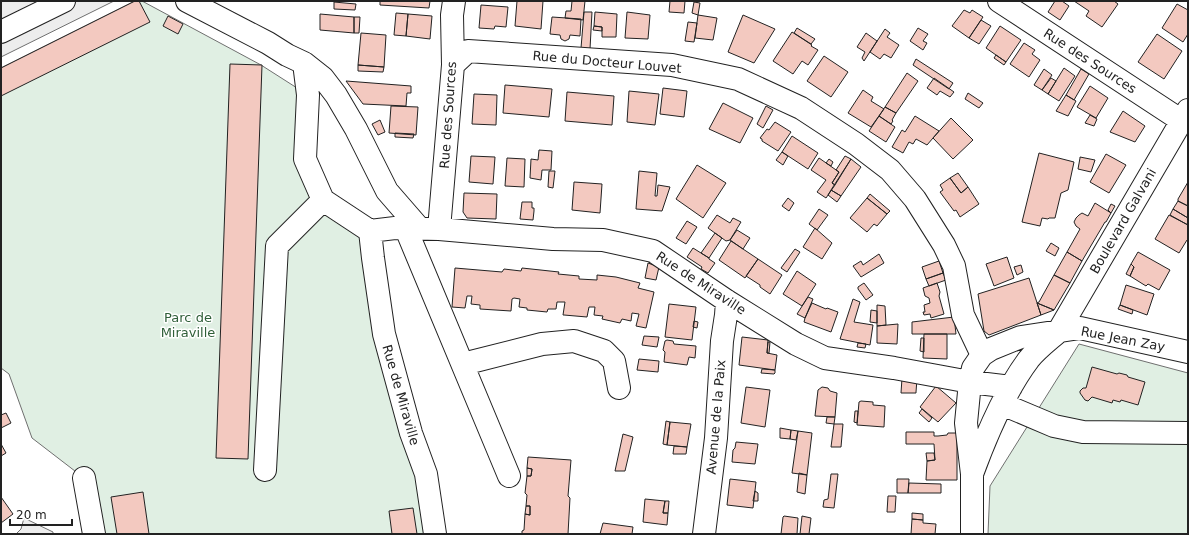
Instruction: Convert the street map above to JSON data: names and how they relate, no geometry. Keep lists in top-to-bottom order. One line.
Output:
{"streets":{"street":["Rue des Sources","Rue du Docteur Louvet","Boulevard Galvani","Rue de Miraville","Rue Jean Zay","Avenue de la Paix"]},"crossings":[["Rue des Sources","Rue du Docteur Louvet"],["Rue des Sources","Boulevard Galvani"],["Rue des Sources","Rue de Miraville"],["Boulevard Galvani","Rue de Miraville"],["Boulevard Galvani","Rue Jean Zay"],["Rue de Miraville","Avenue de la Paix"]],"parks":["Parc de Miraville"],"scale_bar":"20 m"}
